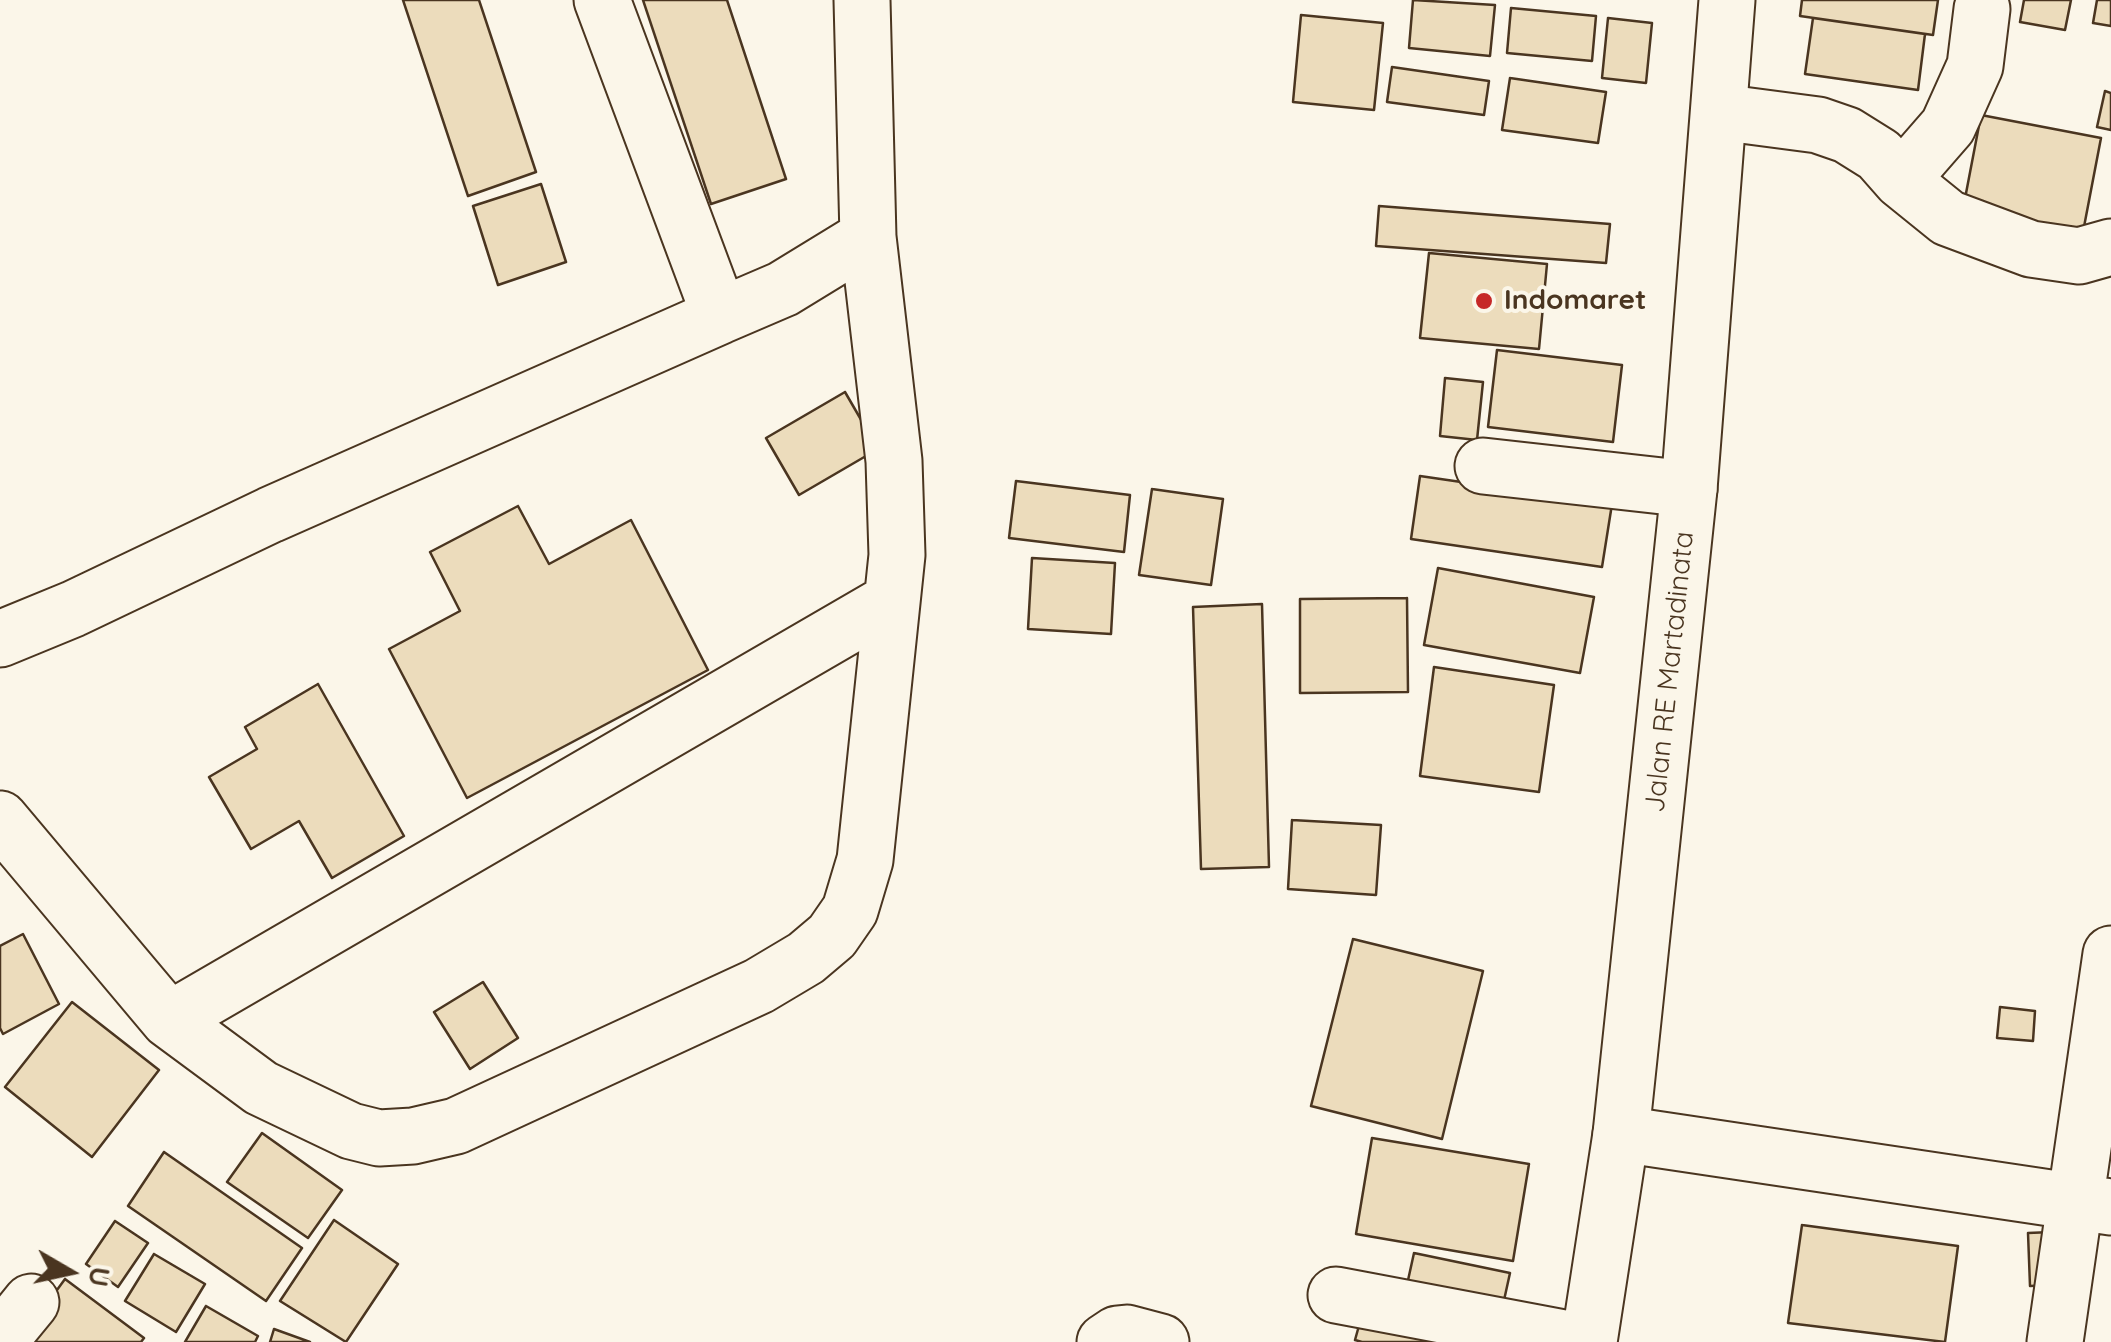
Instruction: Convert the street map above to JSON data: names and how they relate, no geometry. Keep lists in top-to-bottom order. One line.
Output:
{"streets":{"main road":["Jalan RE Martadinata"]},"places":["Indomaret"],"north":"right"}
